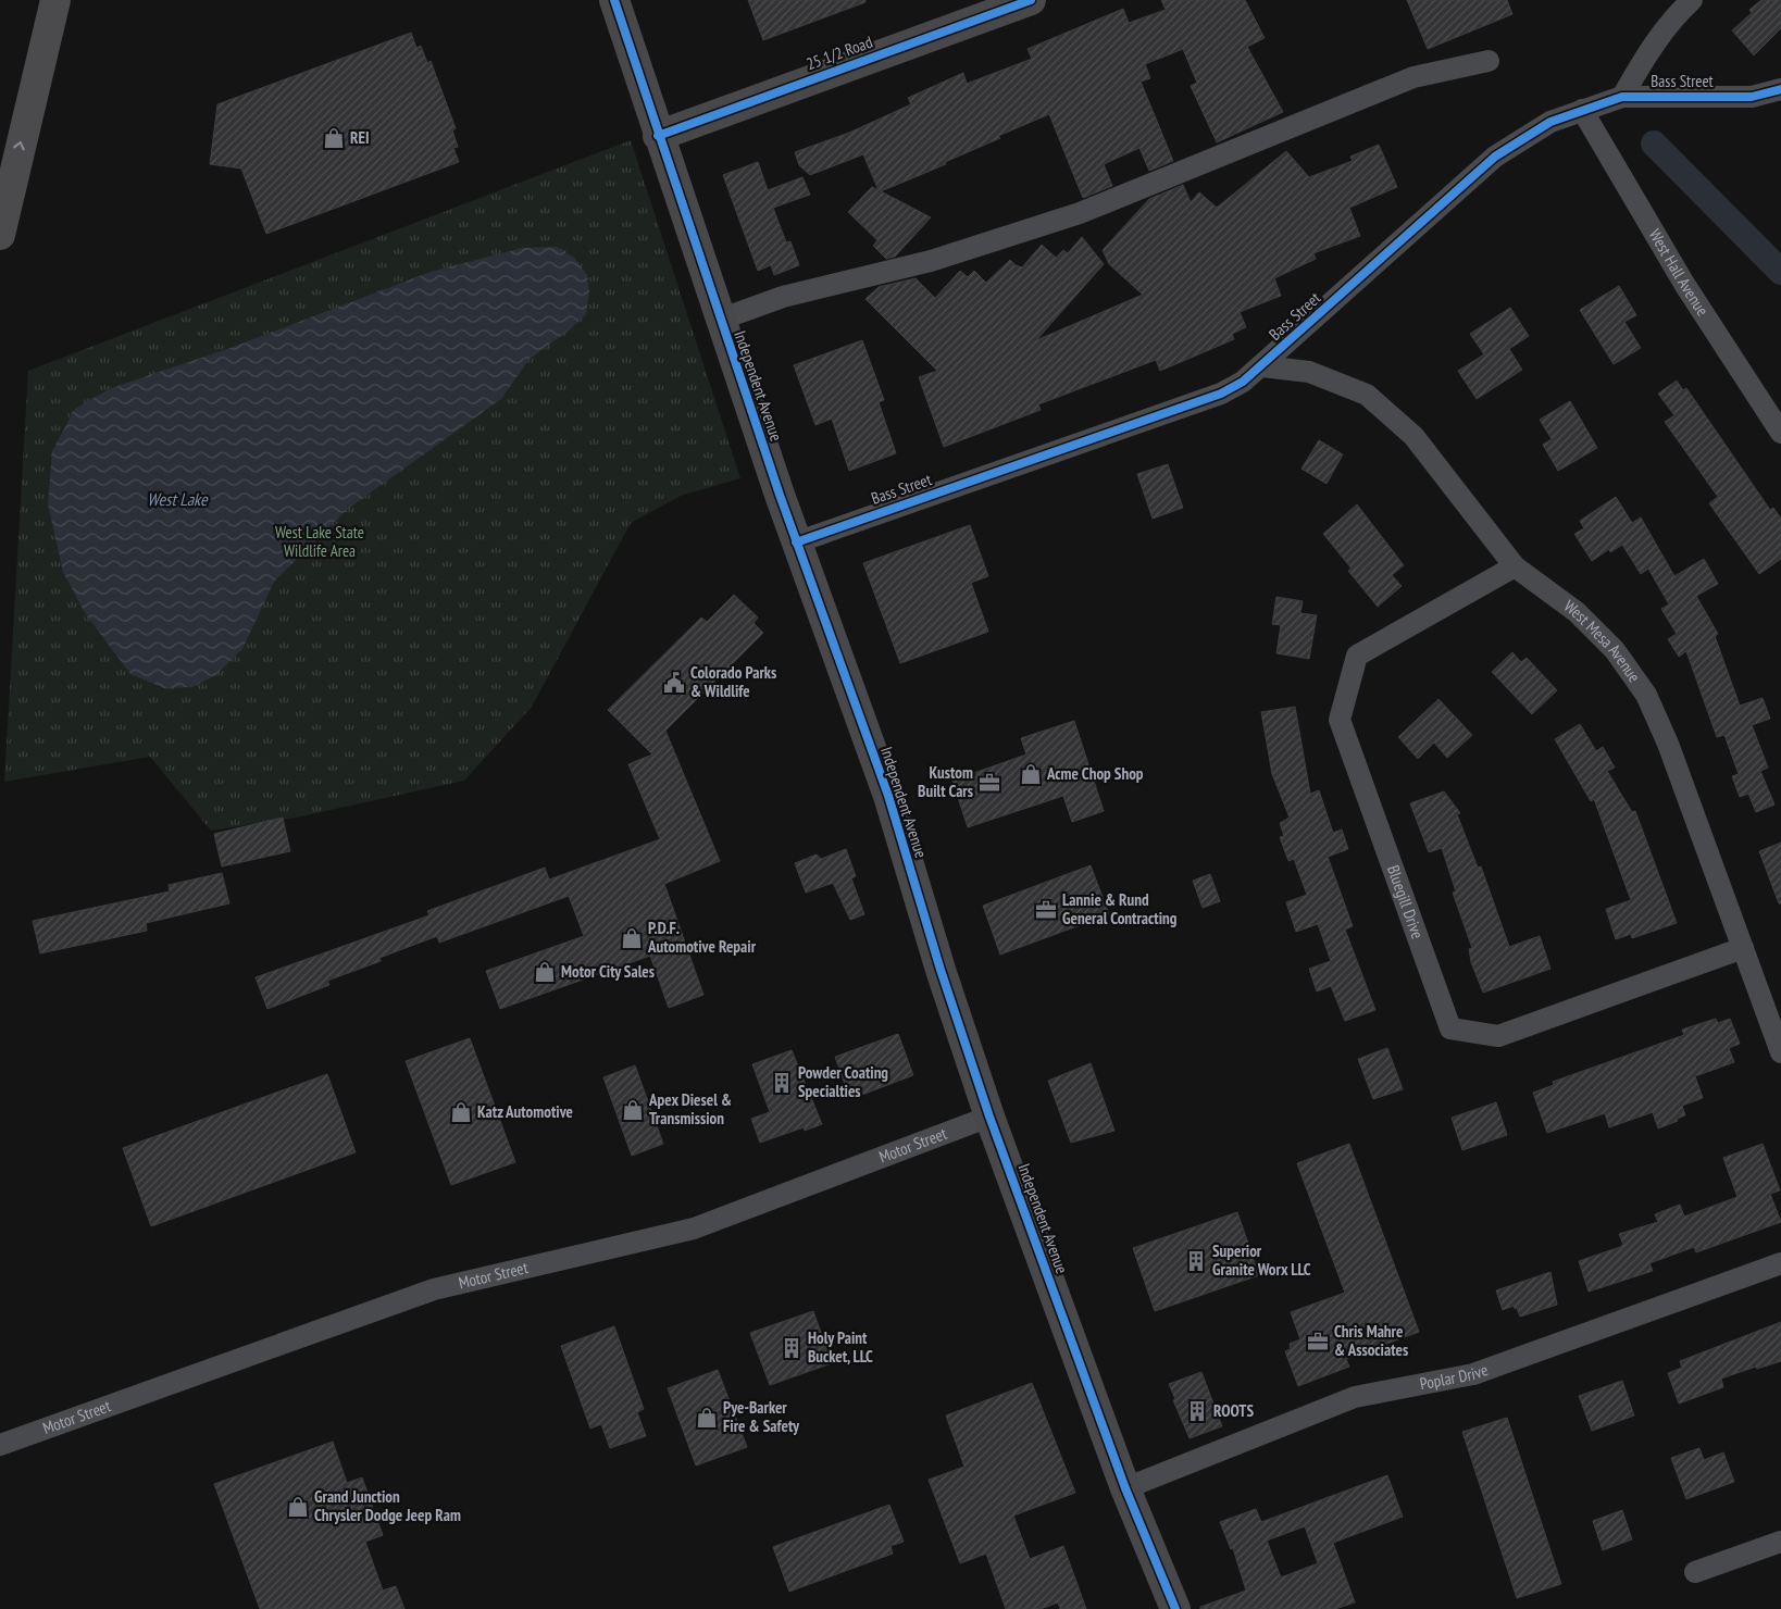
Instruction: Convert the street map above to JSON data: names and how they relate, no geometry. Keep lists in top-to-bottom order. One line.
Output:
{"streets":{"street":["25 1/2 Road","Bass Street","West Hall Avenue","Independent Avenue","West Mesa Avenue","Bluegill Drive","Motor Street","Poplar Drive"]},"crossings":[["25 1/2 Road","Independent Avenue"],["Bass Street","West Hall Avenue"],["Bass Street","Independent Avenue"],["Bass Street","West Mesa Avenue"],["Independent Avenue","Motor Street"],["Independent Avenue","Poplar Drive"],["West Mesa Avenue","Bluegill Drive"]],"water":["West Lake"],"parks":["West Lake State Wildlife Area"],"places":{"shop":["REI","Acme Chop Shop","P.D.F. Automotive Repair","Motor City Sales","Apex Diesel & Transmission","Katz Automotive","Pye-Barker Fire & Safety","Grand Junction Chrysler Dodge Jeep Ram"],"public building":["Colorado Parks & Wildlife"],"office":["Kustom Built Cars","Lannie & Rund General Contracting","Chris Mahre & Associates"],"building":["Powder Coating Specialties","Superior Granite Worx LLC","Holy Paint Bucket, LLC","ROOTS"]}}
